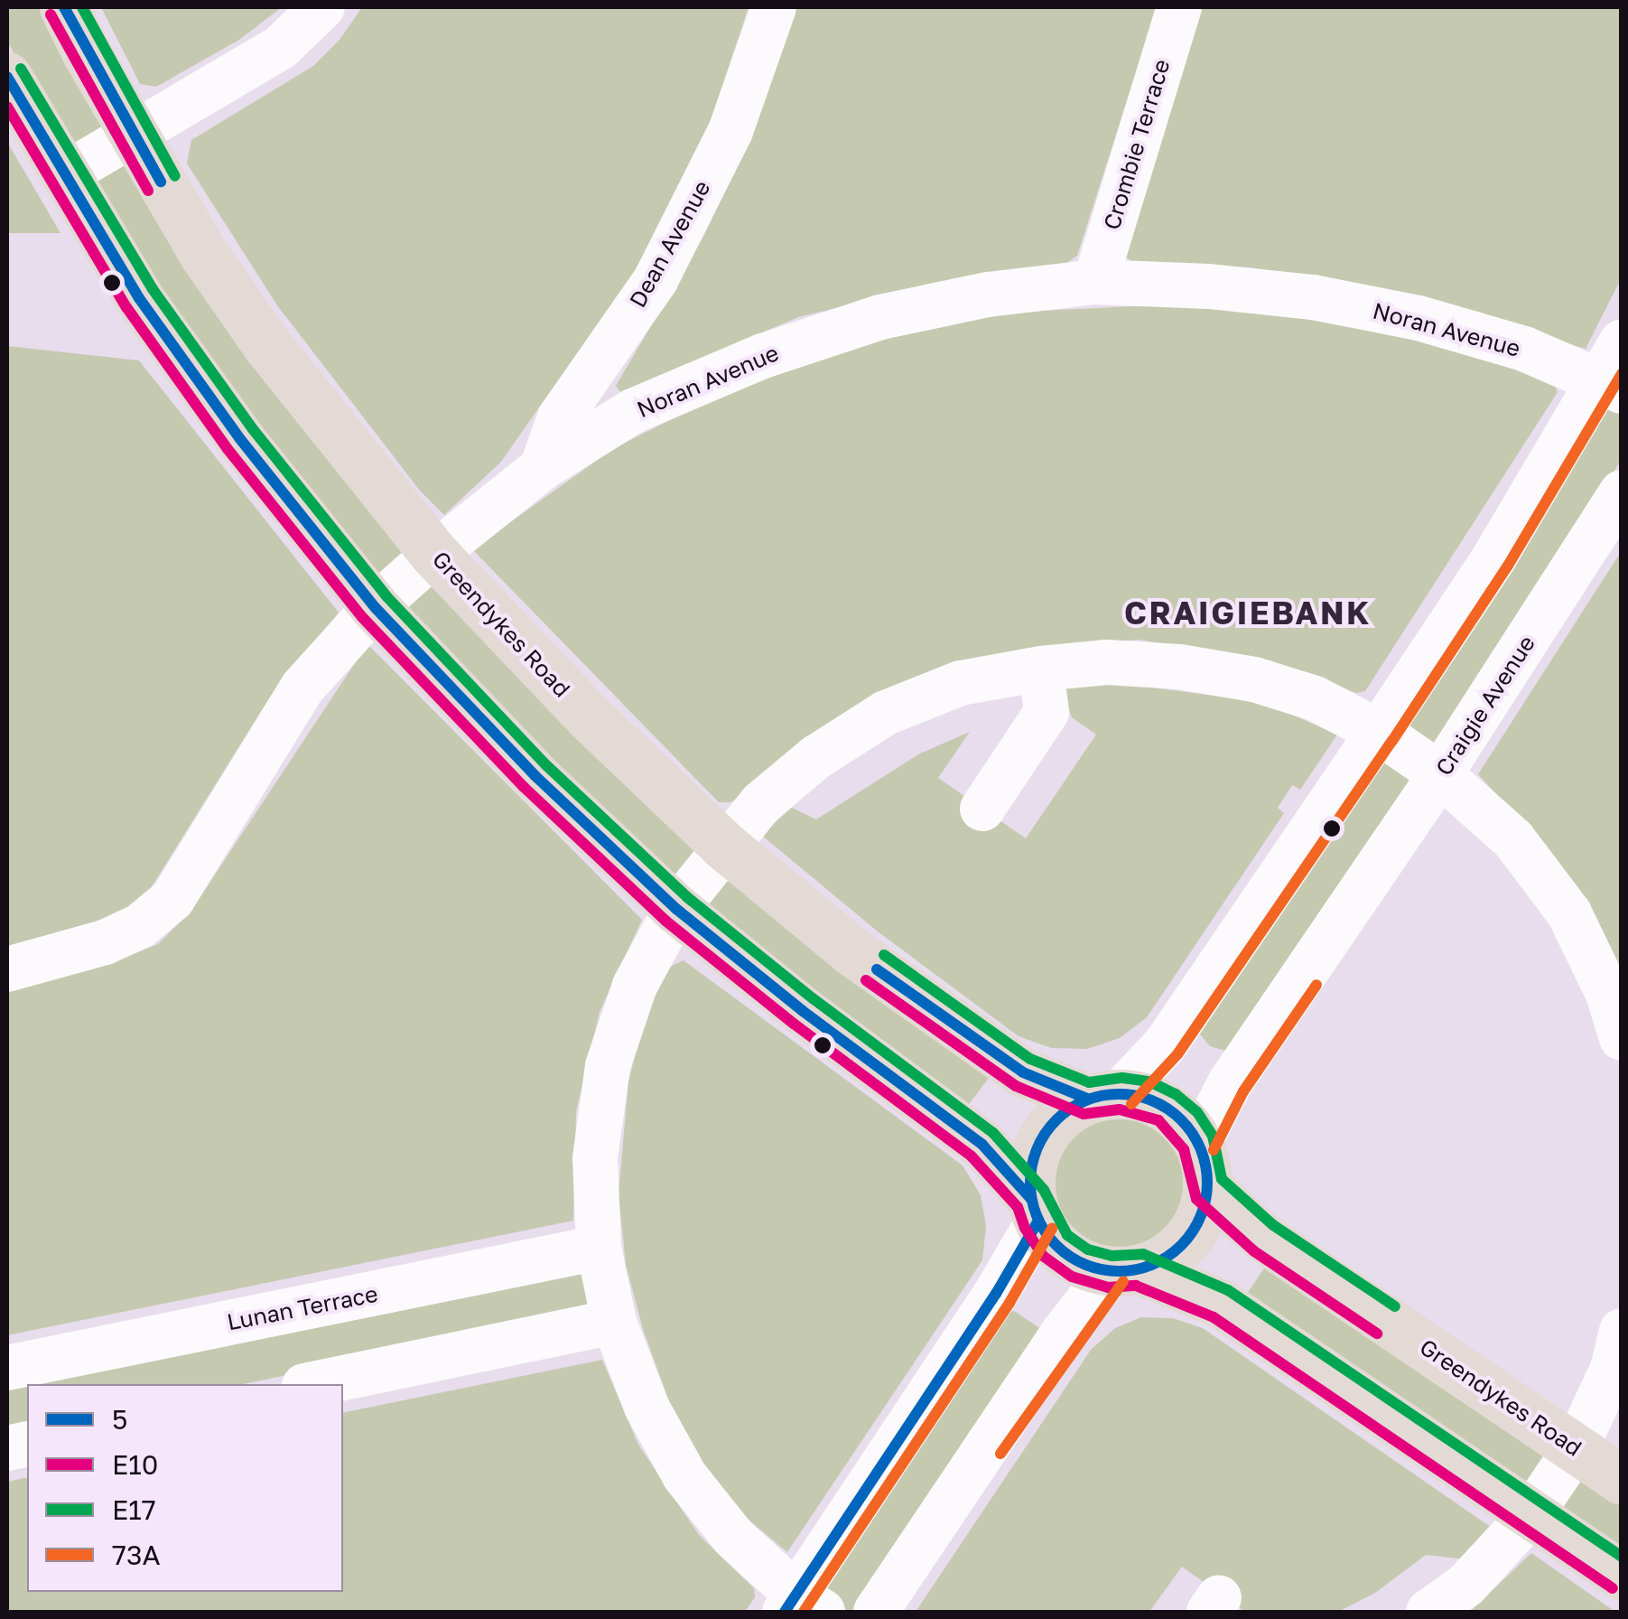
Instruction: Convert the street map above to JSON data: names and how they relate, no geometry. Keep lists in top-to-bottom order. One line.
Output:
{"streets":{"highway":["Greendykes Road"],"street":["Crombie Terrace","Dean Avenue","Noran Avenue","Craigie Avenue","Lunan Terrace"]},"crossings":[["Crombie Terrace","Noran Avenue"],["Dean Avenue","Noran Avenue"],["Noran Avenue","Greendykes Road"],["Greendykes Road","Craigie Avenue"]],"districts":["CRAIGIEBANK"],"lines":["transit line 5","transit line E17","transit line E10","transit line 73A"],"legend":["5","E10","E17","73A"]}
